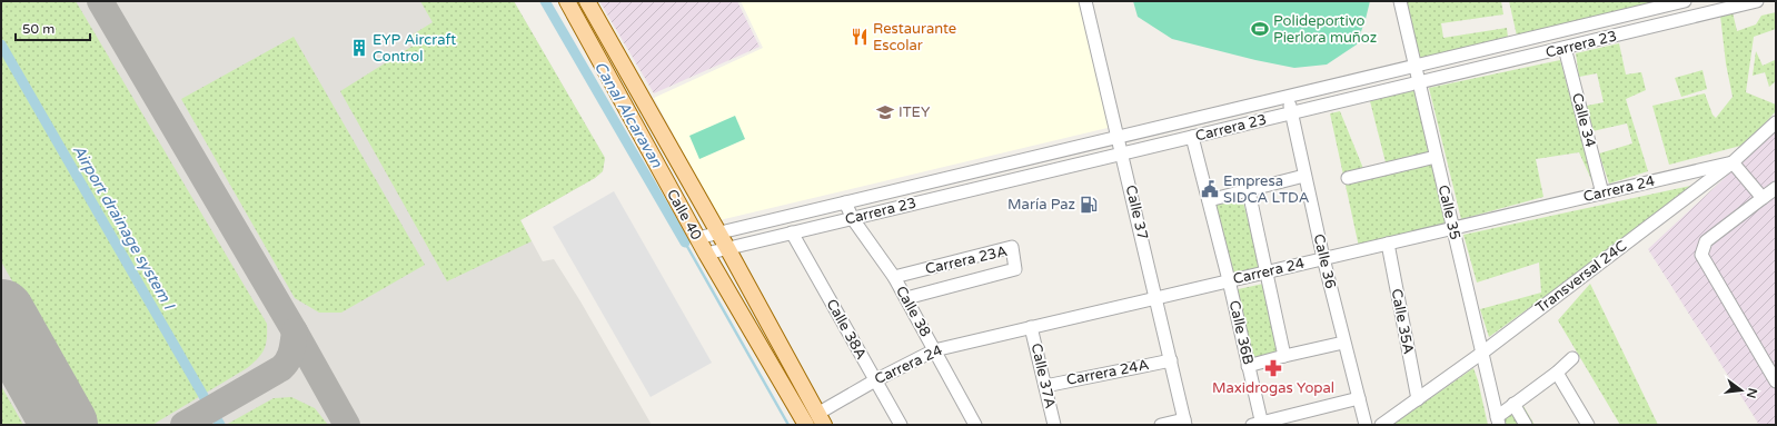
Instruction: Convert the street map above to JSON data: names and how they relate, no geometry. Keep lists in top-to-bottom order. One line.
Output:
{"streets":{"main road":["Calle 40"],"street":["Carrera 23","Calle 34","Carrera 24","Calle 37","Calle 35","Carrera 23A","Calle 36","Transversal 24C","Calle 38","Calle 35A","Calle 38A","Calle 36B","Carrera 24A","Calle 37A"]},"crossings":[["Carrera 23","Calle 34"],["Carrera 23","Calle 37"],["Carrera 23","Calle 35"],["Carrera 23","Calle 40"],["Carrera 23","Calle 36"],["Carrera 23","Calle 38"],["Carrera 23","Calle 38A"],["Carrera 23","Calle 36B"],["Calle 34","Carrera 24"],["Carrera 24","Calle 37"],["Carrera 24","Calle 35"],["Carrera 24","Calle 40"],["Carrera 24","Calle 36"],["Carrera 24","Transversal 24C"],["Carrera 24","Calle 38"],["Carrera 24","Calle 35A"],["Carrera 24","Calle 38A"],["Carrera 24","Calle 36B"],["Carrera 24","Calle 37A"],["Calle 37","Carrera 24A"],["Calle 35","Transversal 24C"],["Carrera 23A","Calle 38"],["Transversal 24C","Calle 35A"],["Carrera 24A","Calle 37A"]],"water":["Canal Alcaravan","Airport drainage system I"],"places":{"sports":["Polideportivo Pierlora muñoz"],"restaurant":["Restaurante Escolar"],"building":["EYP Aircraft Control"],"school or university":["ITEY"],"public building":["Empresa SIDCA LTDA"],"fuel station":["María Paz"],"pharmacy":["Maxidrogas Yopal"]},"scale_bar":"50 m","north":"right"}
